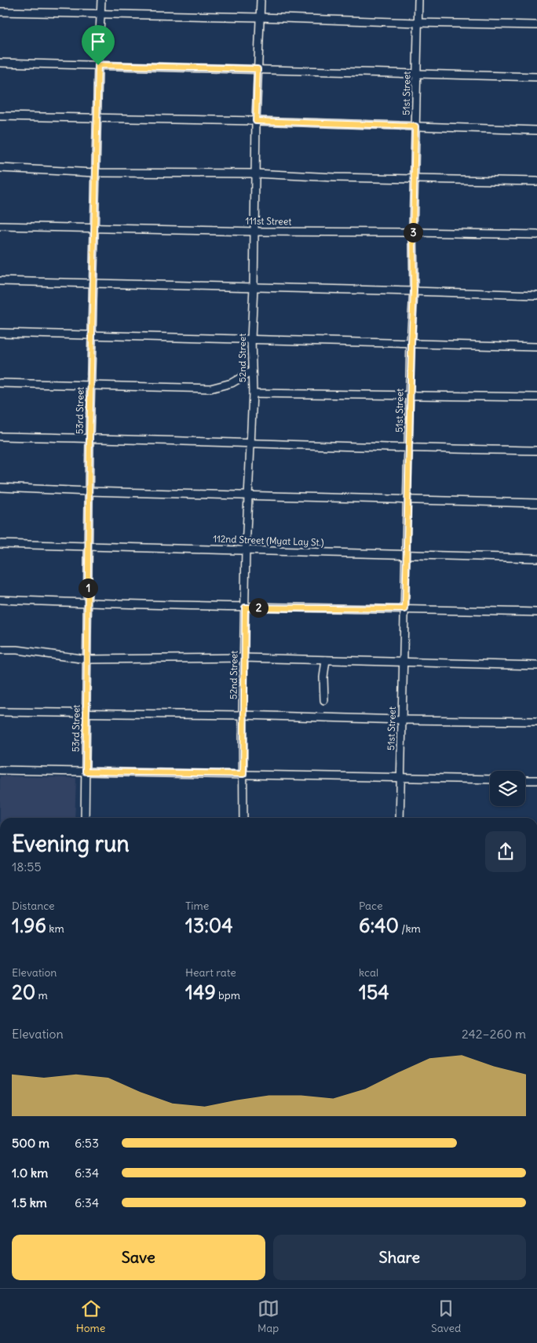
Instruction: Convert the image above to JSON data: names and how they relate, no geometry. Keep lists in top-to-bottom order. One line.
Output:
{"streets":{"street":["51st Street","111st Street","52nd Street","53rd Street","112nd Street (Myat Lay St.)"]},"crossings":[["51st Street","111st Street"],["51st Street","112nd Street (Myat Lay St.)"],["111st Street","52nd Street"],["111st Street","53rd Street"],["52nd Street","112nd Street (Myat Lay St.)"],["53rd Street","112nd Street (Myat Lay St.)"]],"page":{"pins":["3","1","2"],"heading":["Evening run","18:55"],"stats":[["Distance","1.96 km"],["Time","13:04"],["Pace","6:40 /km"],["Elevation","20 m"],["Heart rate","149 bpm"],["kcal","154"]],"chart":["Elevation","242–260 m"],"list":[{"name":"500 m","note":"6:53"},{"name":"1.0 km","note":"6:34"},{"name":"1.5 km","note":"6:34"}],"buttons":["Save","Share"],"tabs":["Home","Map","Saved"]}}
